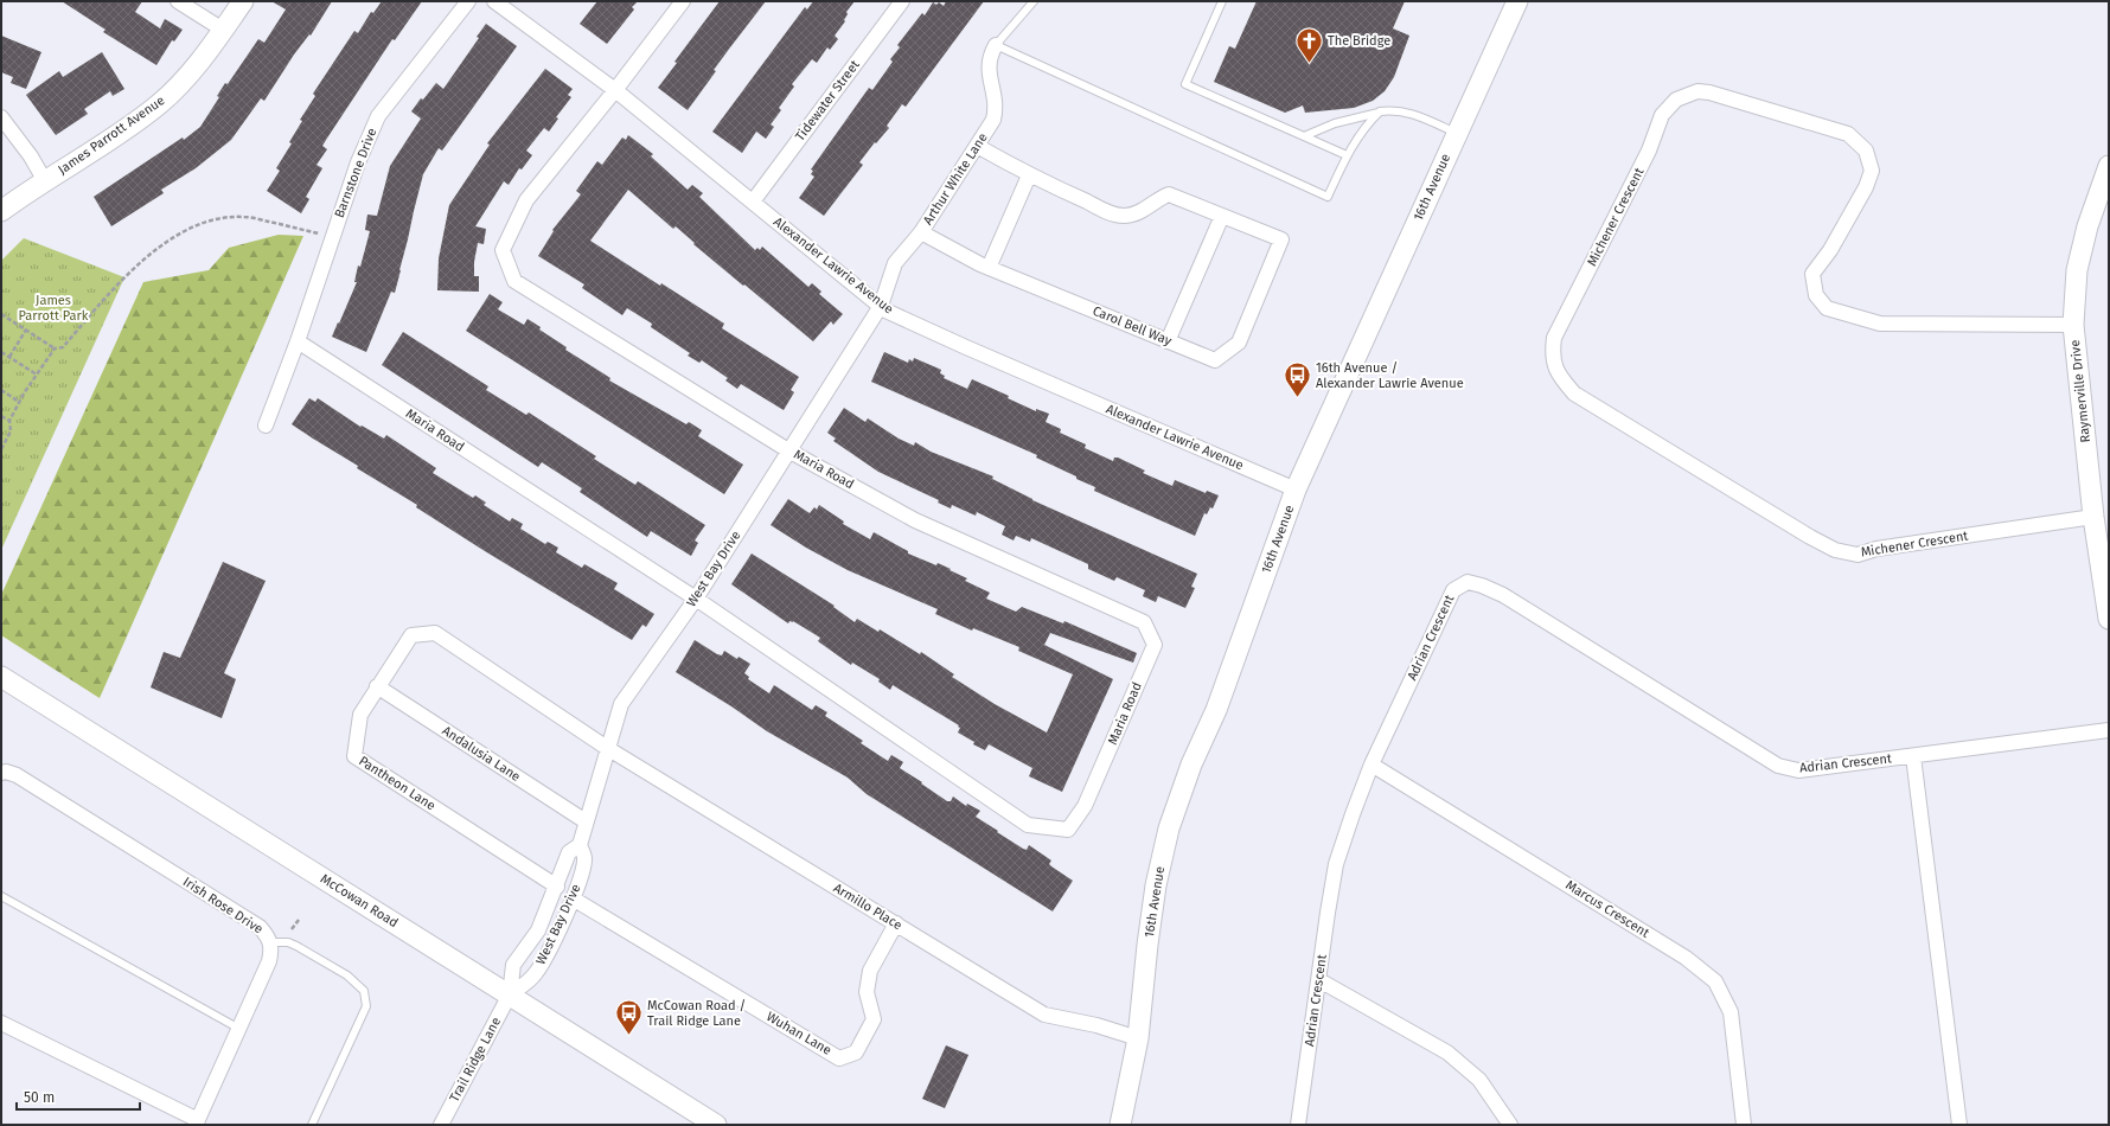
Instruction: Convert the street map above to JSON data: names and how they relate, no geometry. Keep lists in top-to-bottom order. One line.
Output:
{"streets":{"main road":["James Parrott Avenue","16th Avenue","Raymerville Drive","McCowan Road"],"street":["Tidewater Street","Barnstone Drive","Arthur White Lane","Michener Crescent","Alexander Lawrie Avenue","Carol Bell Way","Maria Road","West Bay Drive","Adrian Crescent","Andalusia Lane","Pantheon Lane","Irish Rose Drive","Armillo Place","Marcus Crescent","Wuhan Lane","Trail Ridge Lane"]},"crossings":[["Tidewater Street","Alexander Lawrie Avenue"],["Barnstone Drive","Maria Road"],["Arthur White Lane","Alexander Lawrie Avenue"],["Arthur White Lane","Carol Bell Way"],["Arthur White Lane","West Bay Drive"],["16th Avenue","Alexander Lawrie Avenue"],["16th Avenue","Armillo Place"],["Michener Crescent","Raymerville Drive"],["Alexander Lawrie Avenue","Maria Road"],["Alexander Lawrie Avenue","West Bay Drive"],["Maria Road","West Bay Drive"],["West Bay Drive","Andalusia Lane"],["West Bay Drive","Pantheon Lane"],["West Bay Drive","McCowan Road"],["West Bay Drive","Armillo Place"],["West Bay Drive","Wuhan Lane"],["West Bay Drive","Trail Ridge Lane"],["Adrian Crescent","Marcus Crescent"],["Andalusia Lane","Pantheon Lane"],["Pantheon Lane","Armillo Place"],["McCowan Road","Trail Ridge Lane"],["Armillo Place","Wuhan Lane"]],"parks":["James Parrott Park"],"places":{"church":["The Bridge"],"bus stop":["16th Avenue / Alexander Lawrie Avenue","McCowan Road / Trail Ridge Lane"]},"scale_bar":"50 m"}
